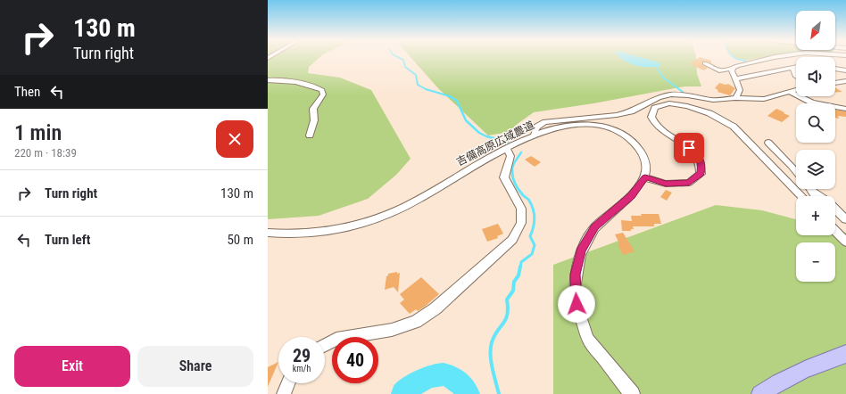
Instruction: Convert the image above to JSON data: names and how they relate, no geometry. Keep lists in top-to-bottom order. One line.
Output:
{"streets":{"street":["吉備高原広域農道"]},"north":"bottom left","page":{"turn":["130 m","Turn right"],"map_buttons":["+","−"],"then":"Then","heading":["1 min","220 m · 18:39"],"list":[{"name":"Turn right","value":"130 m"},{"name":"Turn left","value":"50 m"}],"speed":"29 km/h","limit":"40","buttons":["Exit","Share"]}}
